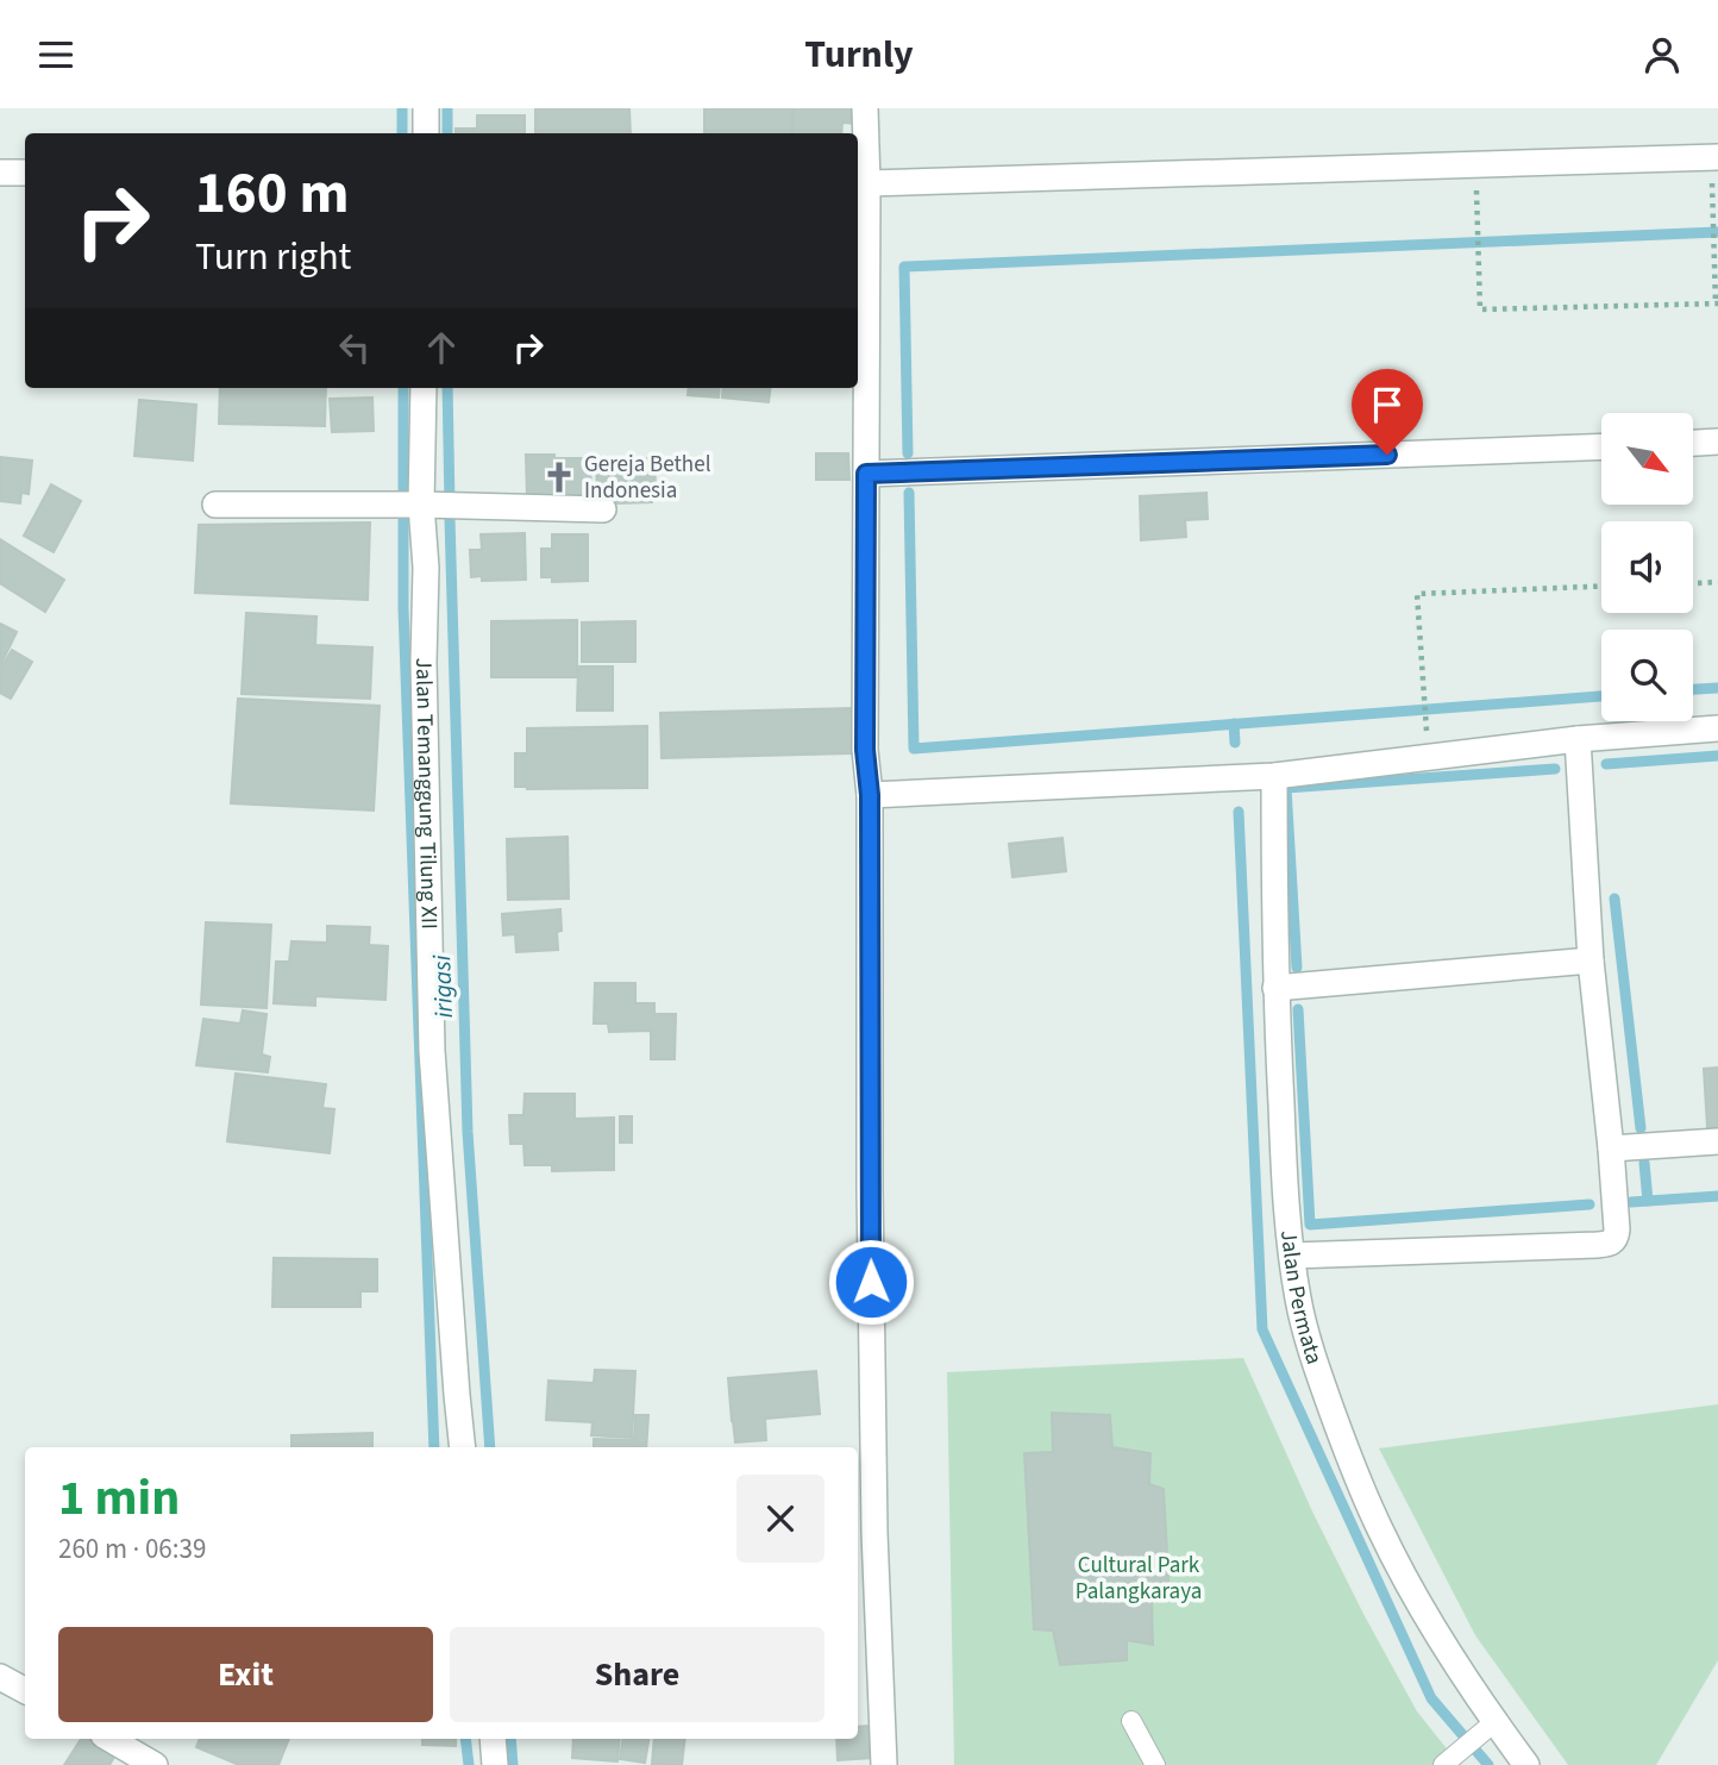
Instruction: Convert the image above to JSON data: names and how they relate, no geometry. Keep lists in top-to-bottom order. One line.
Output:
{"streets":{"street":["Jalan Temanggung Tilung XII","Jalan Permata"]},"water":["irigasi"],"parks":["Cultural Park Palangkaraya"],"places":{"church":["Gereja Bethel Indonesia"]},"north":"bottom right","page":{"header":"Turnly","turn":["160 m","Turn right"],"heading":["1 min","260 m · 06:39"],"buttons":["Exit","Share"]}}
